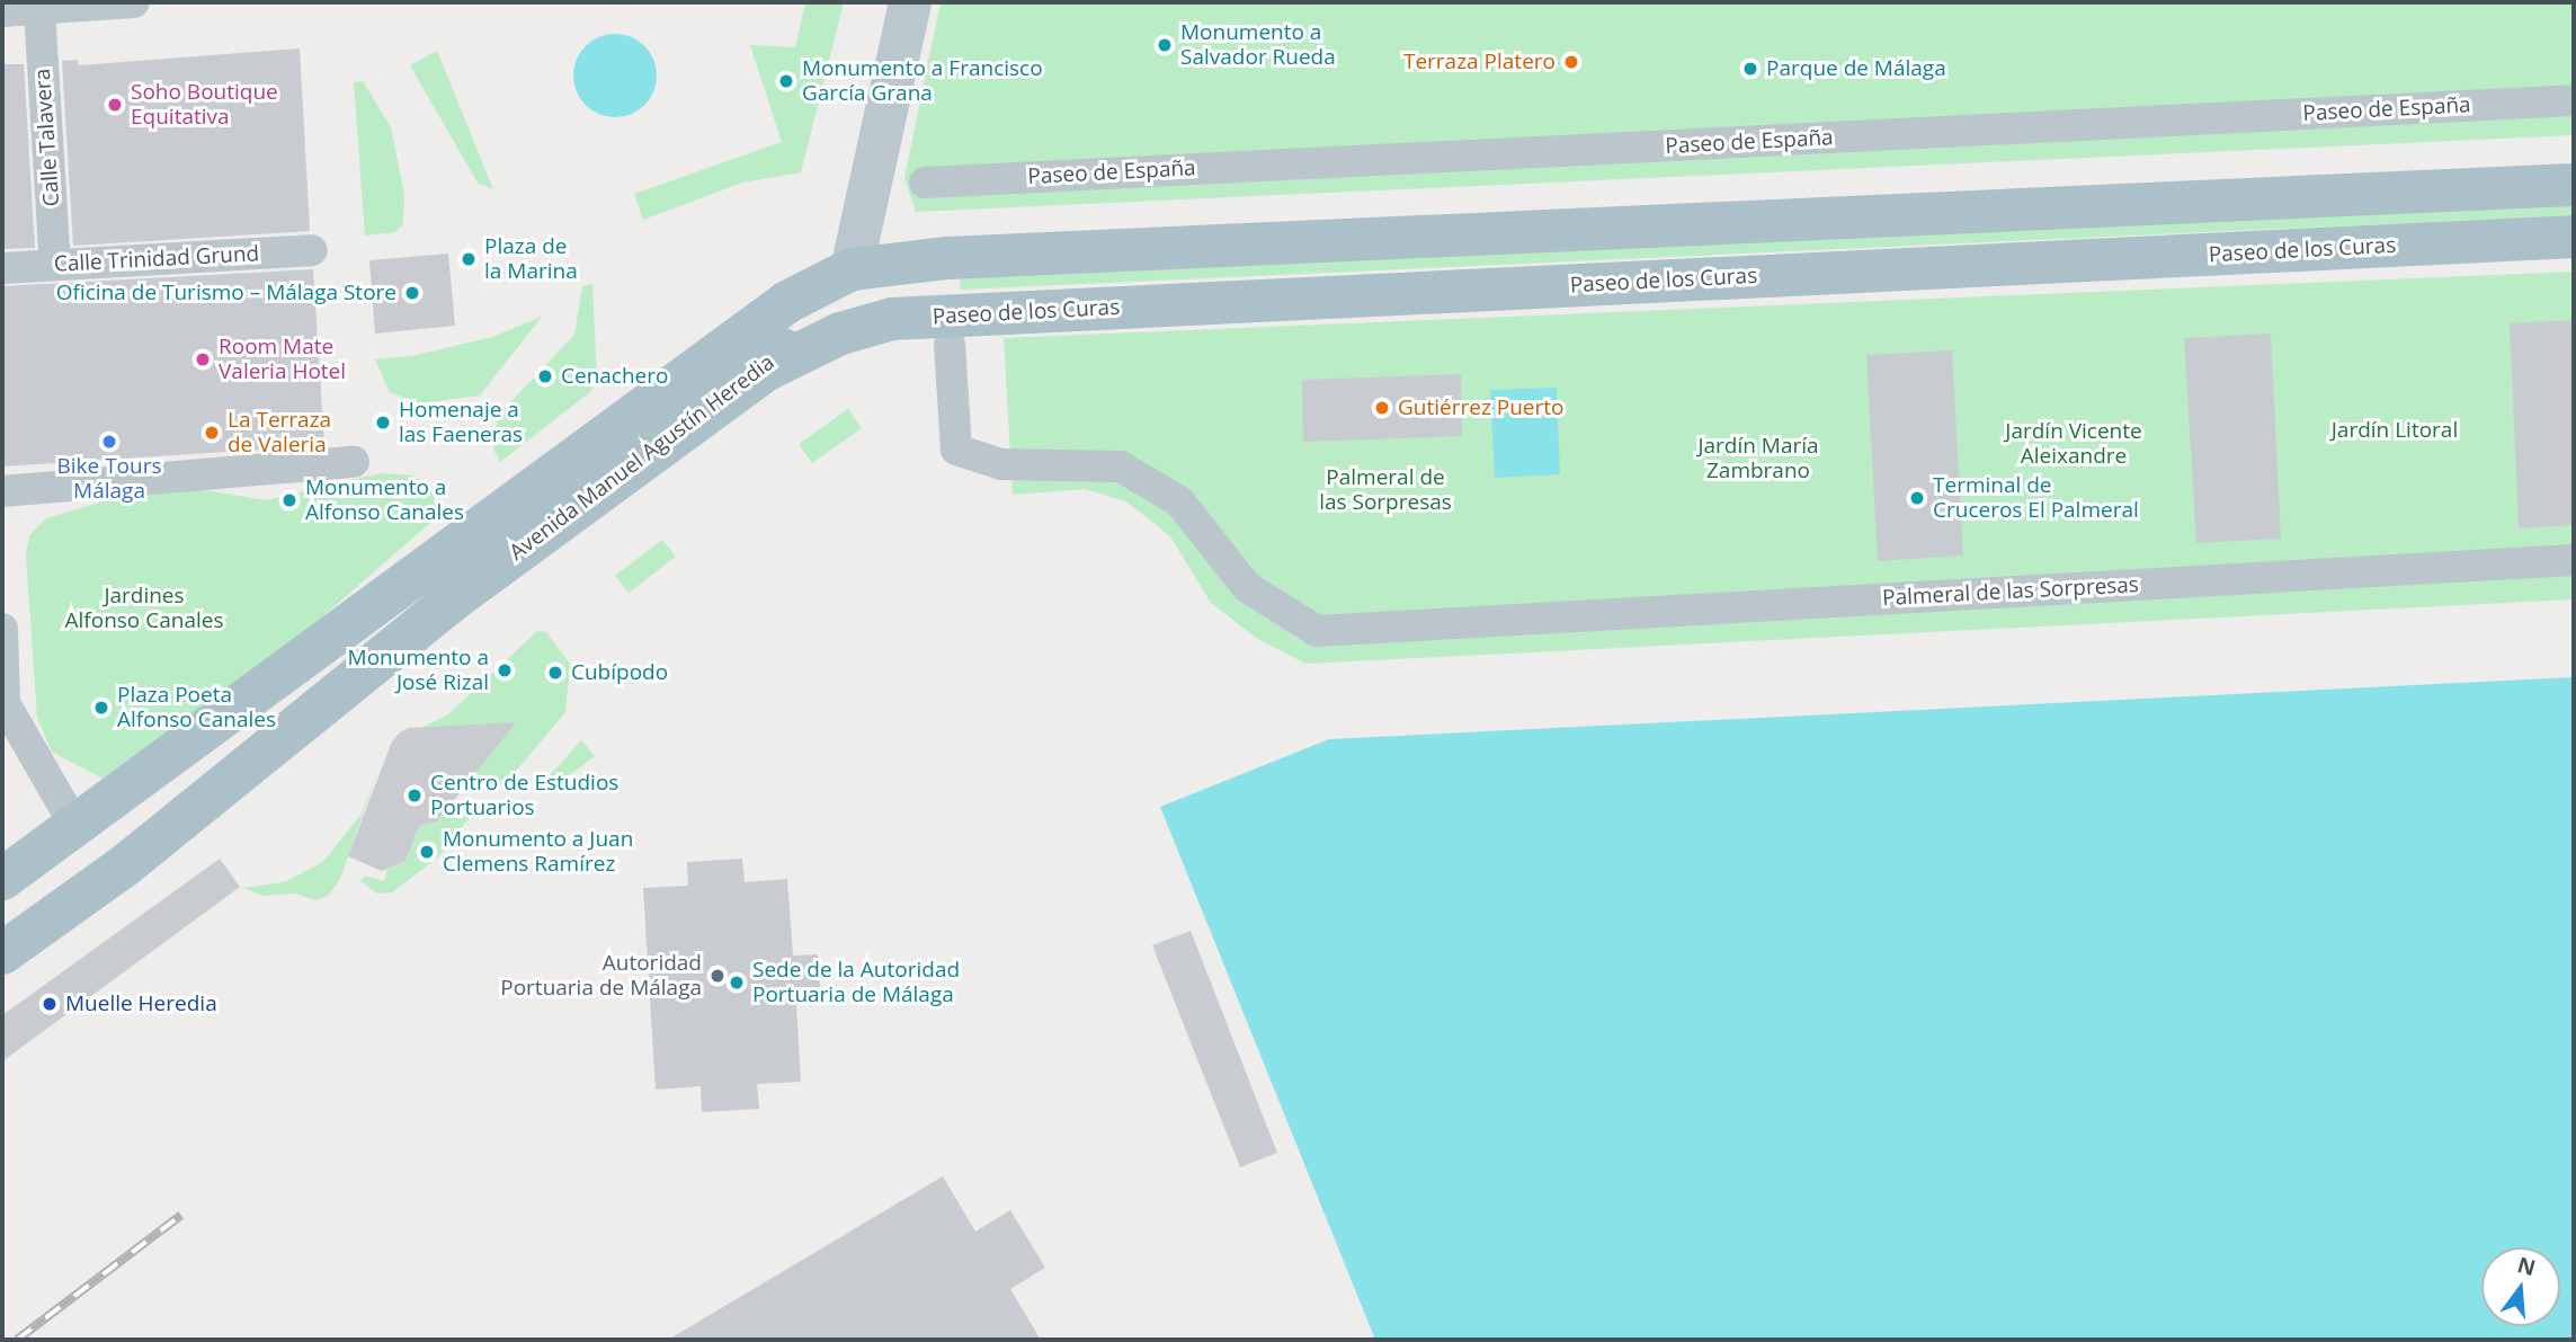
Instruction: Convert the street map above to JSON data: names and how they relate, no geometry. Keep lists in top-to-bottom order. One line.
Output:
{"streets":{"main road":["Paseo de los Curas","Avenida Manuel Agustín Heredia"],"street":["Paseo de España","Calle Talavera","Calle Trinidad Grund","Palmeral de las Sorpresas"]},"crossings":[["Calle Talavera","Calle Trinidad Grund"],["Paseo de los Curas","Avenida Manuel Agustín Heredia"]],"parks":["Jardín Litoral","Jardín Vicente Aleixandre","Jardín María Zambrano","Palmeral de las Sorpresas","Jardines Alfonso Canales"],"places":["Monumento a Salvador Rueda","Terraza Platero","Parque de Málaga","Monumento a Francisco García Grana","Soho Boutique Equitativa","Plaza de la Marina","Oficina de Turismo – Málaga Store","Room Mate Valeria Hotel","Cenachero","Gutiérrez Puerto","Homenaje a las Faeneras","La Terraza de Valeria","Bike Tours Málaga","Terminal de Cruceros El Palmeral","Monumento a Alfonso Canales","Monumento a José Rizal","Cubípodo","Plaza Poeta Alfonso Canales","Centro de Estudios Portuarios","Monumento a Juan Clemens Ramírez","Autoridad Portuaria de Málaga","Sede de la Autoridad Portuaria de Málaga","Muelle Heredia"],"north":"top"}
